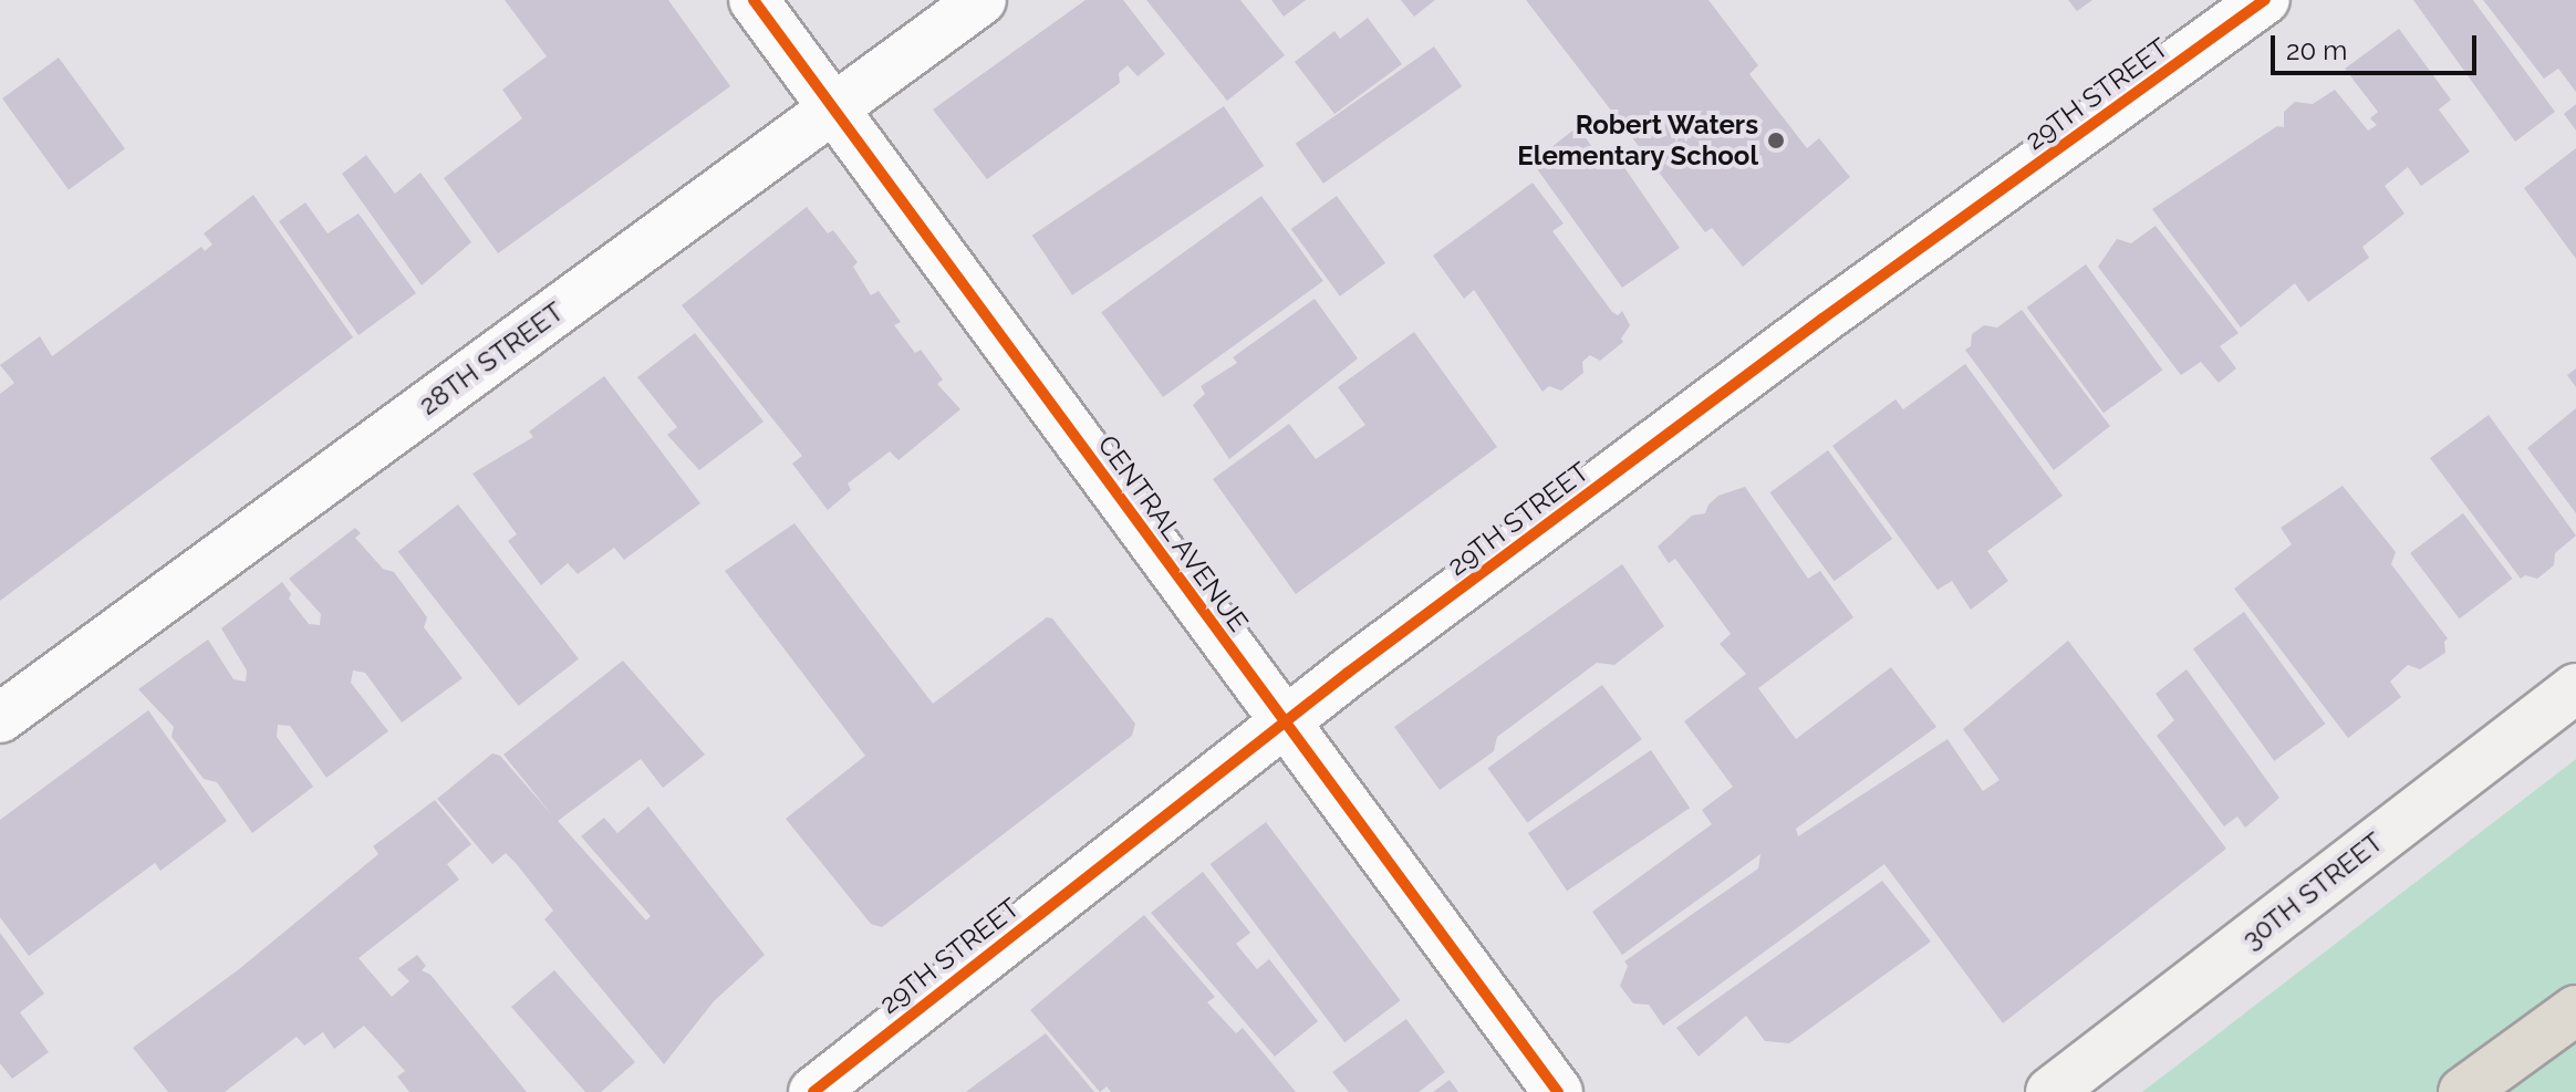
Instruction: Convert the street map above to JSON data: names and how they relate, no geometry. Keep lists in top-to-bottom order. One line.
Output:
{"streets":{"main road":["30TH STREET"],"street":["29TH STREET","28TH STREET","CENTRAL AVENUE"]},"crossings":[["29TH STREET","CENTRAL AVENUE"],["28TH STREET","CENTRAL AVENUE"]],"places":["Robert Waters Elementary School"],"scale_bar":"20 m"}
